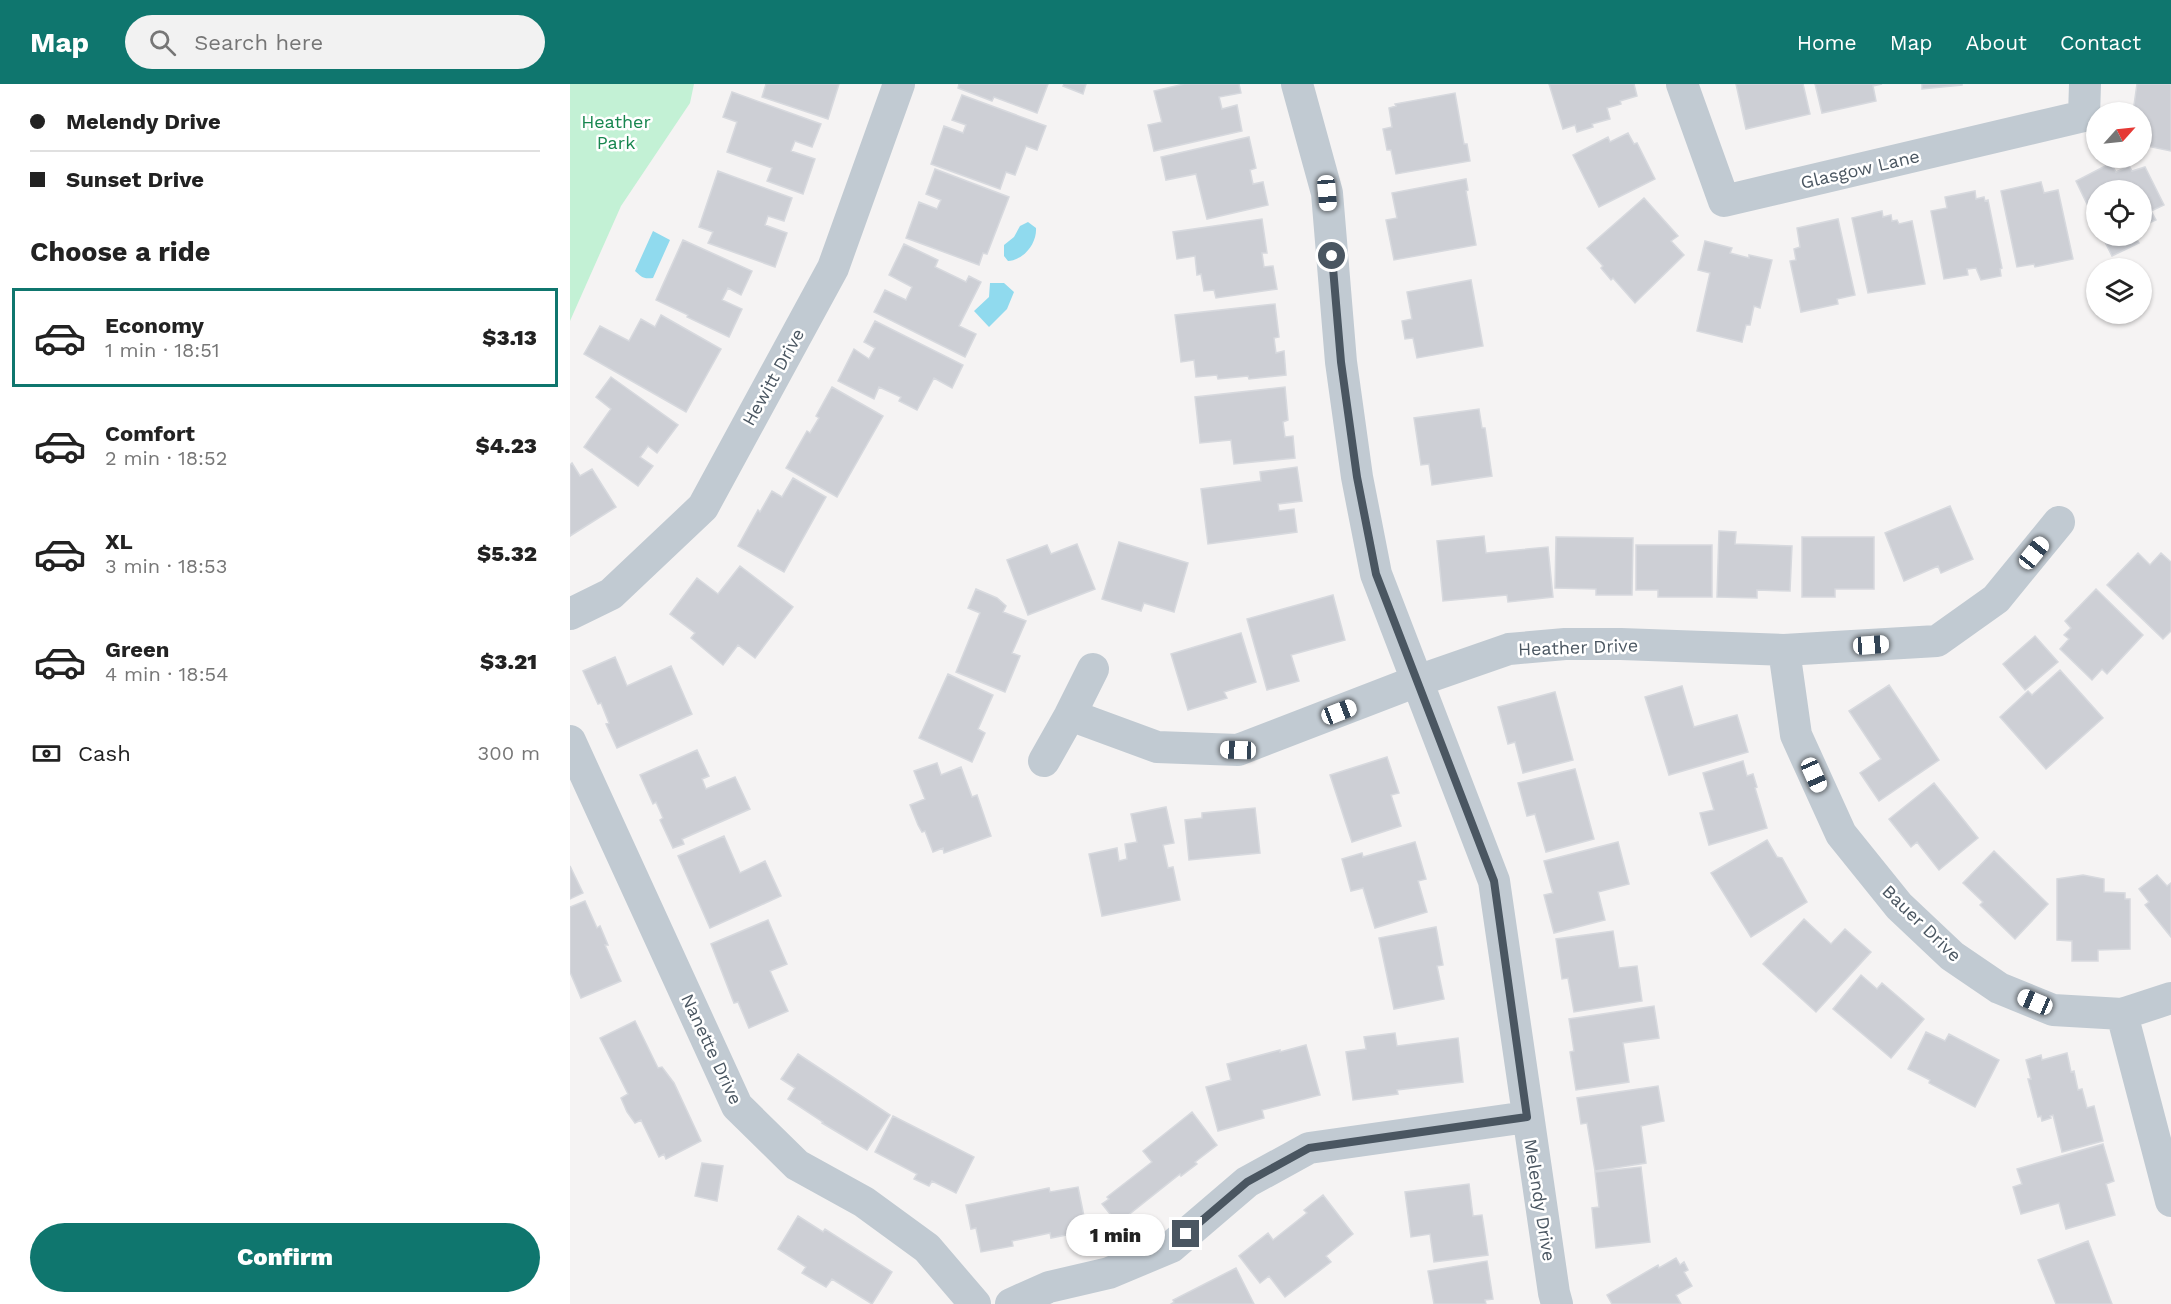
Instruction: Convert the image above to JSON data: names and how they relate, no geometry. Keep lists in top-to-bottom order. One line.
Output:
{"streets":{"street":["Glasgow Lane","Hewitt Drive","Heather Drive","Bauer Drive","Nanette Drive","Melendy Drive"]},"crossings":[["Heather Drive","Bauer Drive"],["Heather Drive","Melendy Drive"]],"parks":["Heather Park"],"north":"top right","page":{"header":"Map","search":"Search here","nav":["Home","Map","About","Contact"],"banner":["Melendy Drive","Sunset Drive"],"heading":"Choose a ride","list":[{"name":"Economy","note":"1 min · 18:51","value":"$3.13"},{"name":"Comfort","note":"2 min · 18:52","value":"$4.23"},{"name":"XL","note":"3 min · 18:53","value":"$5.32"},{"name":"Green","note":"4 min · 18:54","value":"$3.21"}],"pay":["Cash","300 m"],"buttons":"Confirm","bubble":"1 min"}}
